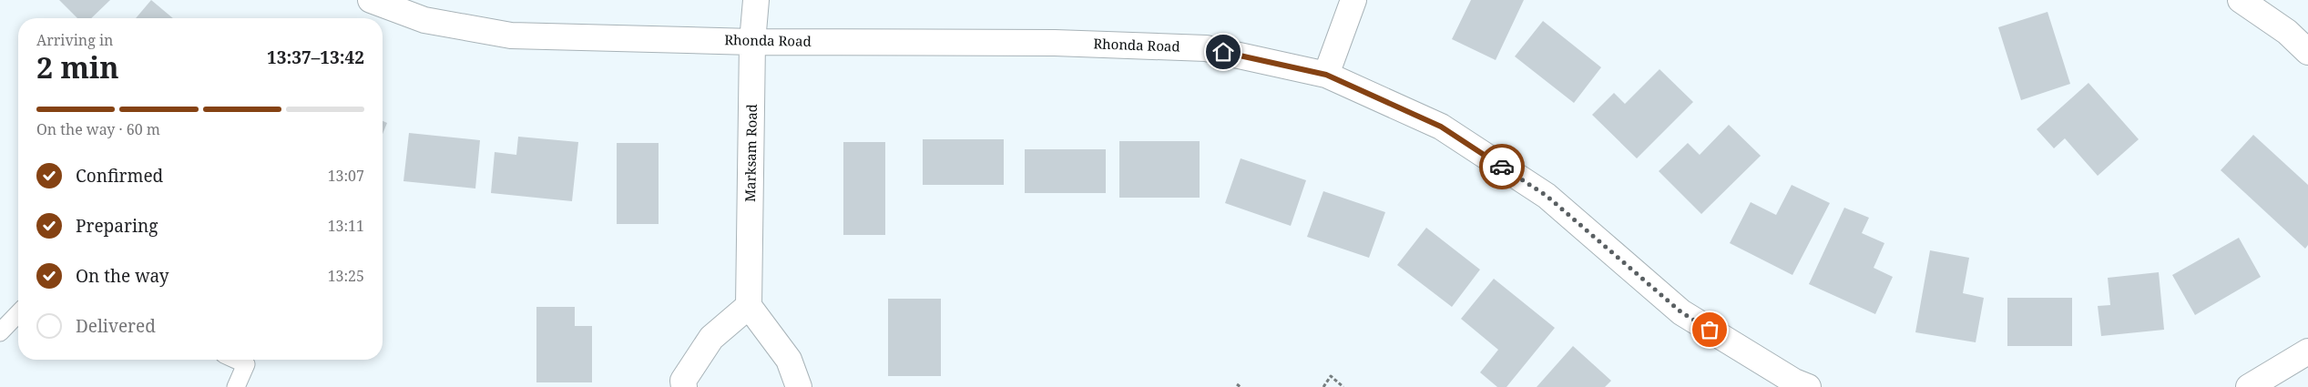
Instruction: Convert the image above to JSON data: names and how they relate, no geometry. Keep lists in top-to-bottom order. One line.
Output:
{"streets":{"street":["Rhonda Road","Marksam Road"]},"crossings":[["Rhonda Road","Marksam Road"]],"page":{"heading":["2 min","Arriving in","13:37–13:42"],"bar":"On the way · 60 m","list":[["Confirmed","13:07"],["Preparing","13:11"],["On the way","13:25"],"Delivered"]}}
